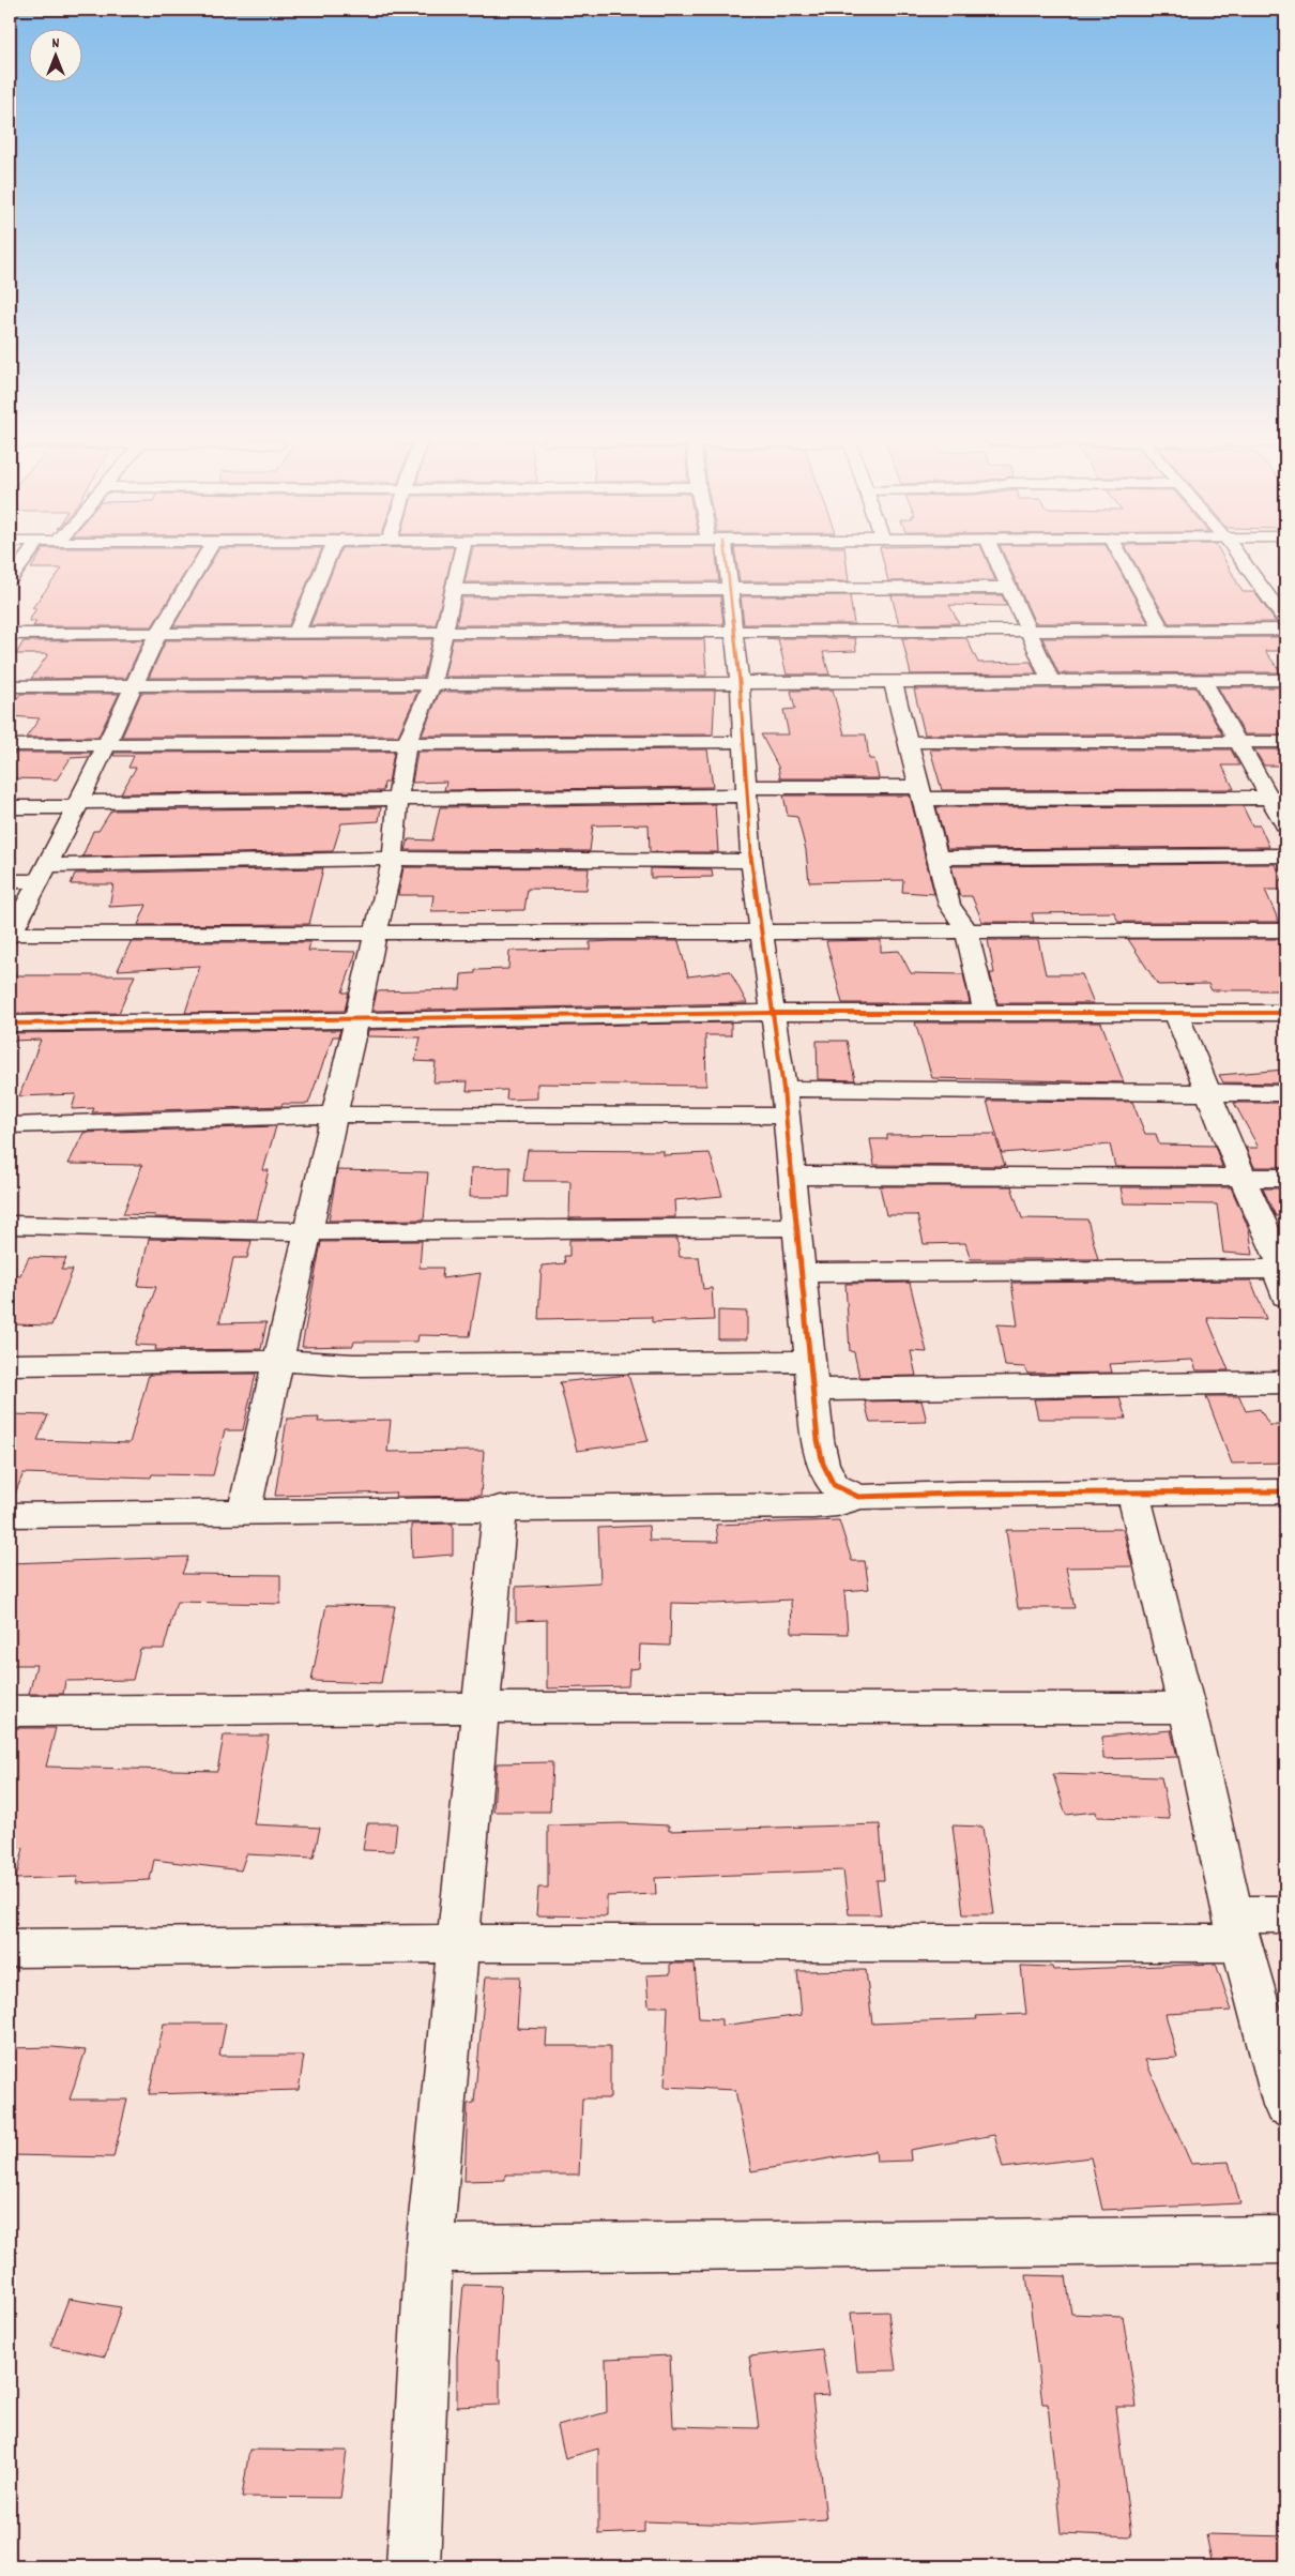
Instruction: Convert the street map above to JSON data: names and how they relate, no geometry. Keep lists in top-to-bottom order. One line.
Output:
{"north":"top"}
